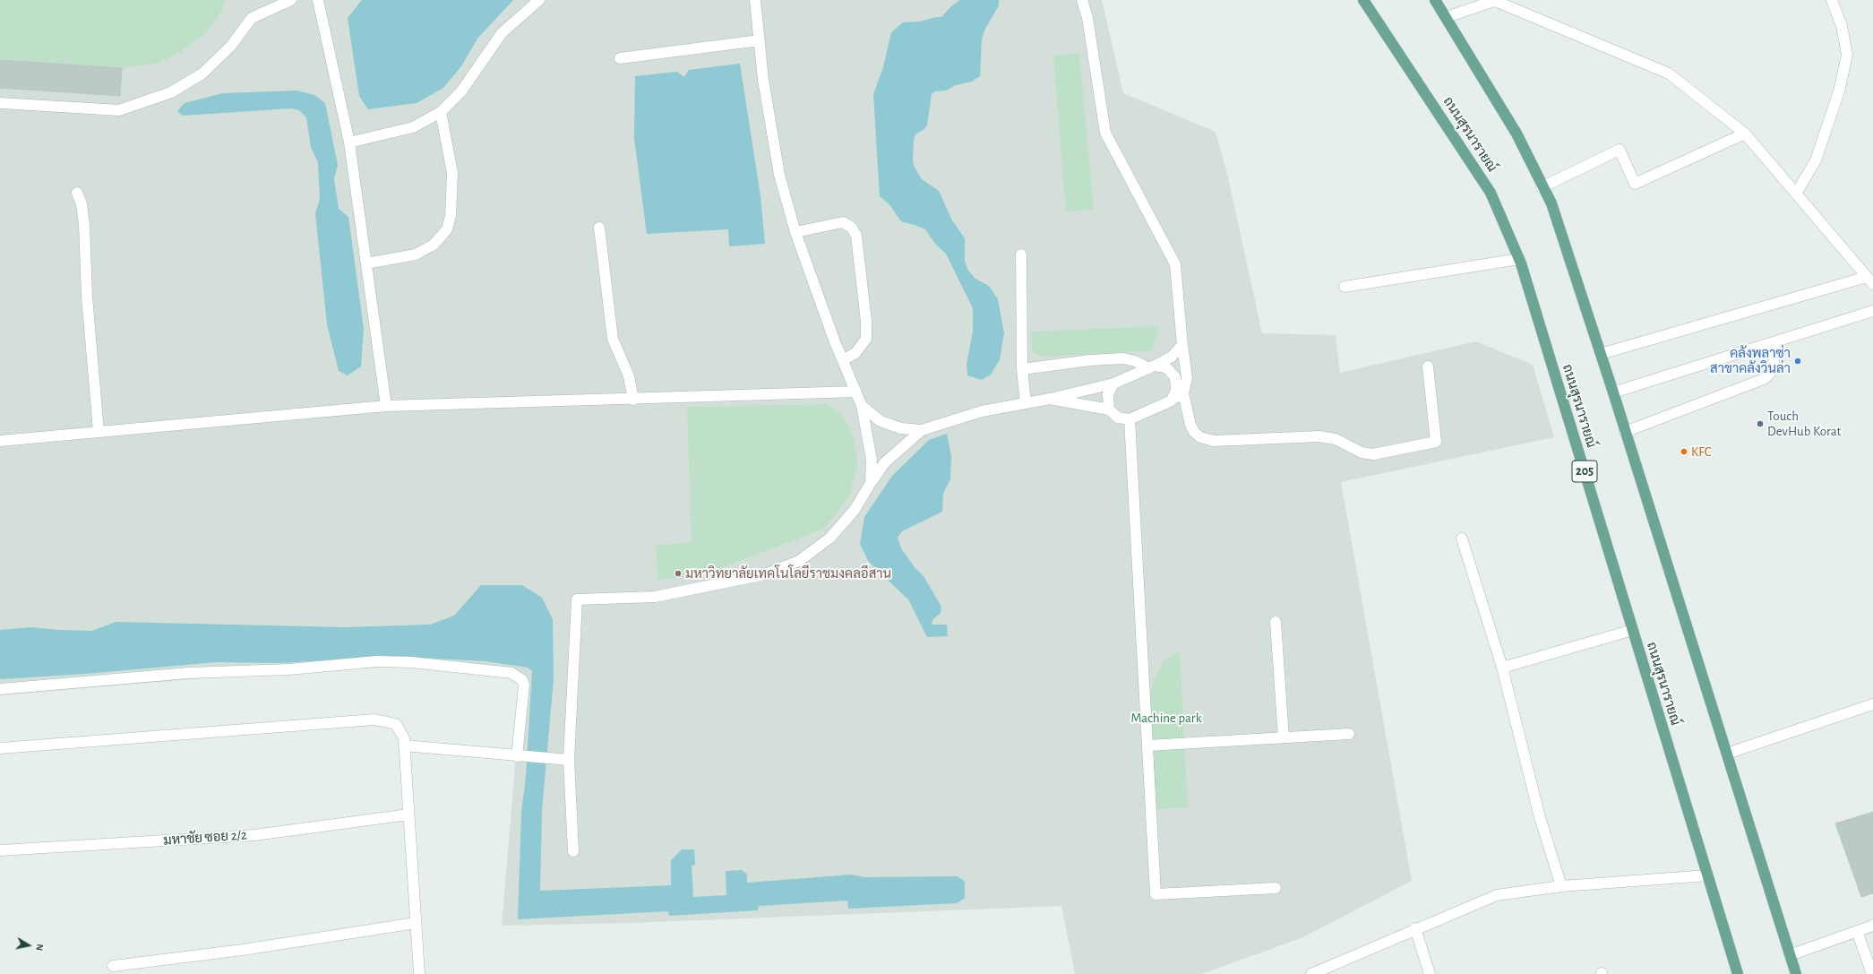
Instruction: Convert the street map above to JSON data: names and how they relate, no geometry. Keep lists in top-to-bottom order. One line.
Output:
{"streets":{"main road":["ถนนสุรนารายณ์","205"],"street":["มหาชัย ซอย 2/2"]},"parks":["Machine park"],"places":["คลังพลาซ่า สาขาคลังวินล่า","Touch DevHub Korat","KFC","มหาวิทยาลัยเทคโนโลยีราชมงคลอีสาน"],"north":"right"}
